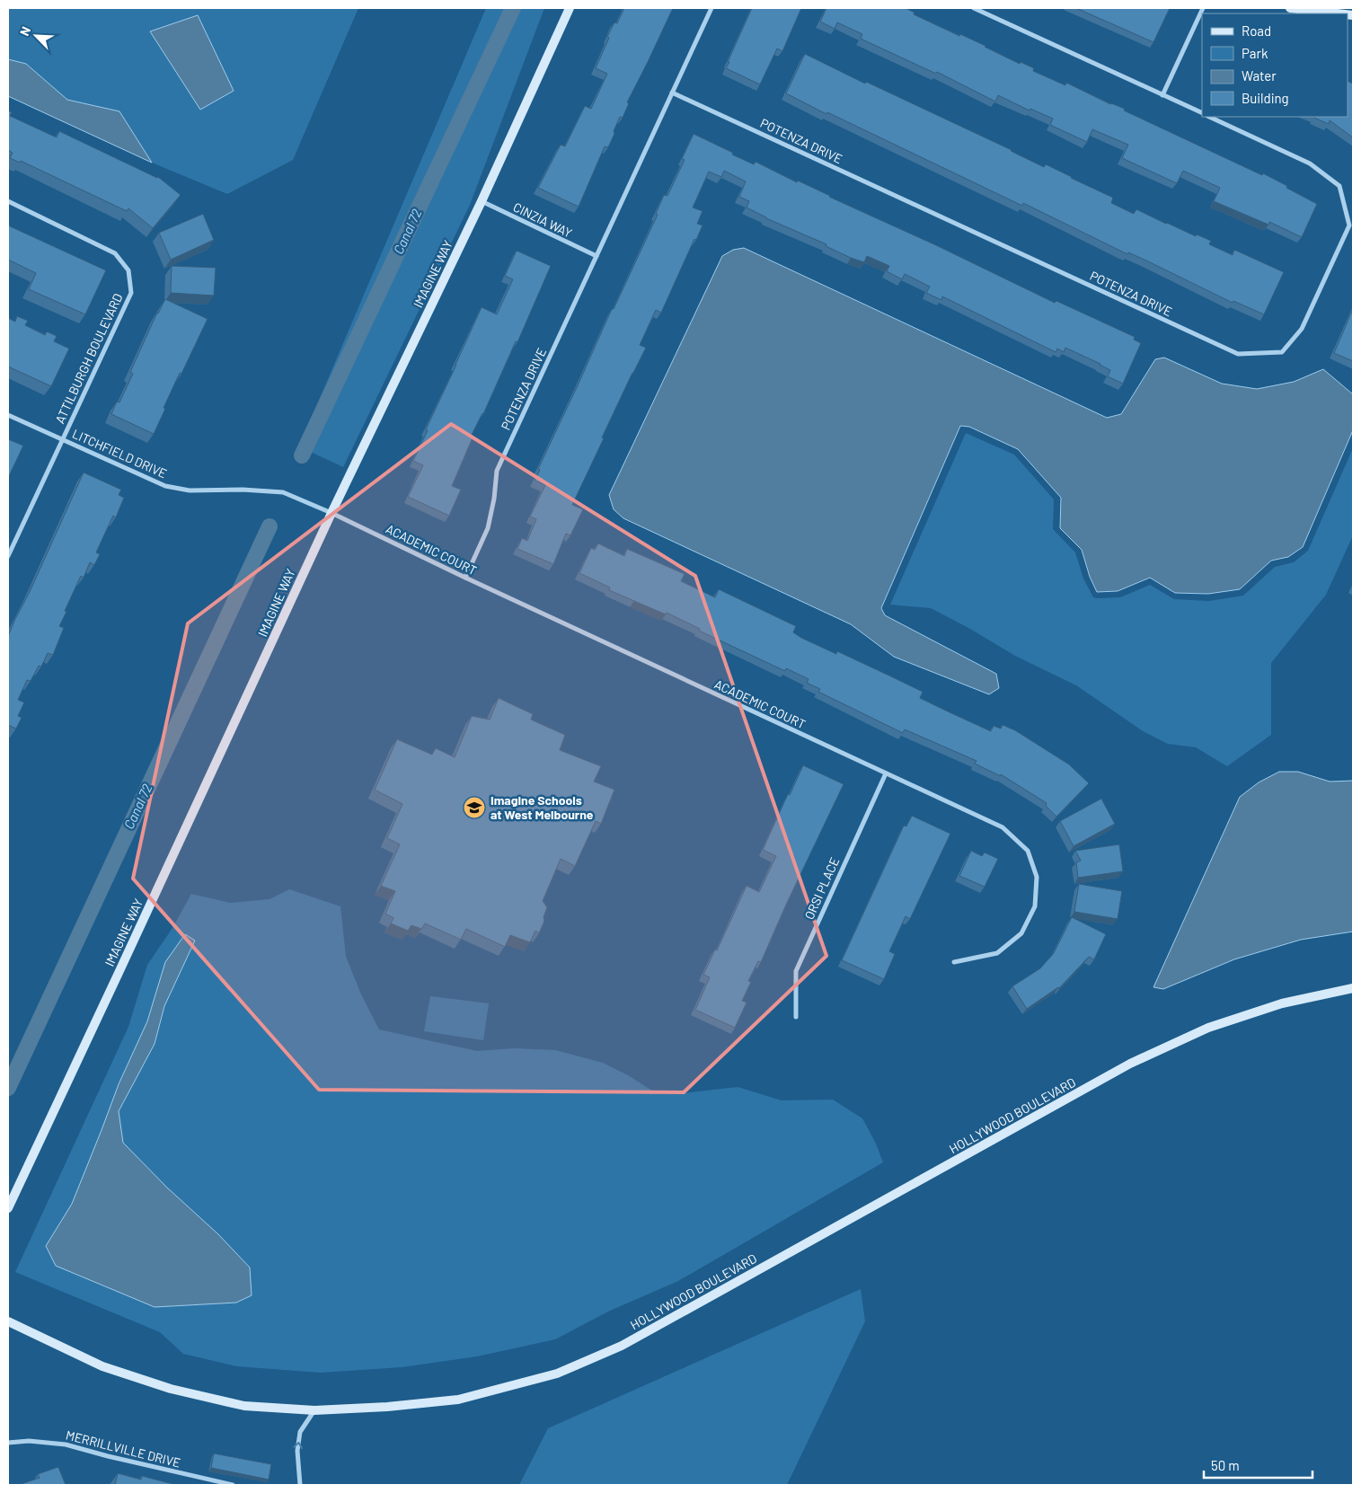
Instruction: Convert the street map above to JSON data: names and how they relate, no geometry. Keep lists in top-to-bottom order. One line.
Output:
{"streets":{"street":["POTENZA DRIVE","CINZIA WAY","IMAGINE WAY","ATTILBURGH BOULEVARD","LITCHFIELD DRIVE","ACADEMIC COURT","ORSI PLACE","HOLLYWOOD BOULEVARD","MERRILLVILLE DRIVE"]},"crossings":[["POTENZA DRIVE","CINZIA WAY"],["POTENZA DRIVE","ACADEMIC COURT"],["CINZIA WAY","IMAGINE WAY"],["IMAGINE WAY","LITCHFIELD DRIVE"],["IMAGINE WAY","ACADEMIC COURT"],["ATTILBURGH BOULEVARD","LITCHFIELD DRIVE"],["LITCHFIELD DRIVE","ACADEMIC COURT"],["ACADEMIC COURT","ORSI PLACE"]],"water":["Canal 72"],"places":{"school or university":["Imagine Schools at West Melbourne"]},"legend":["Road","Park","Water","Building"],"scale_bar":"50 m","north":"top left"}
